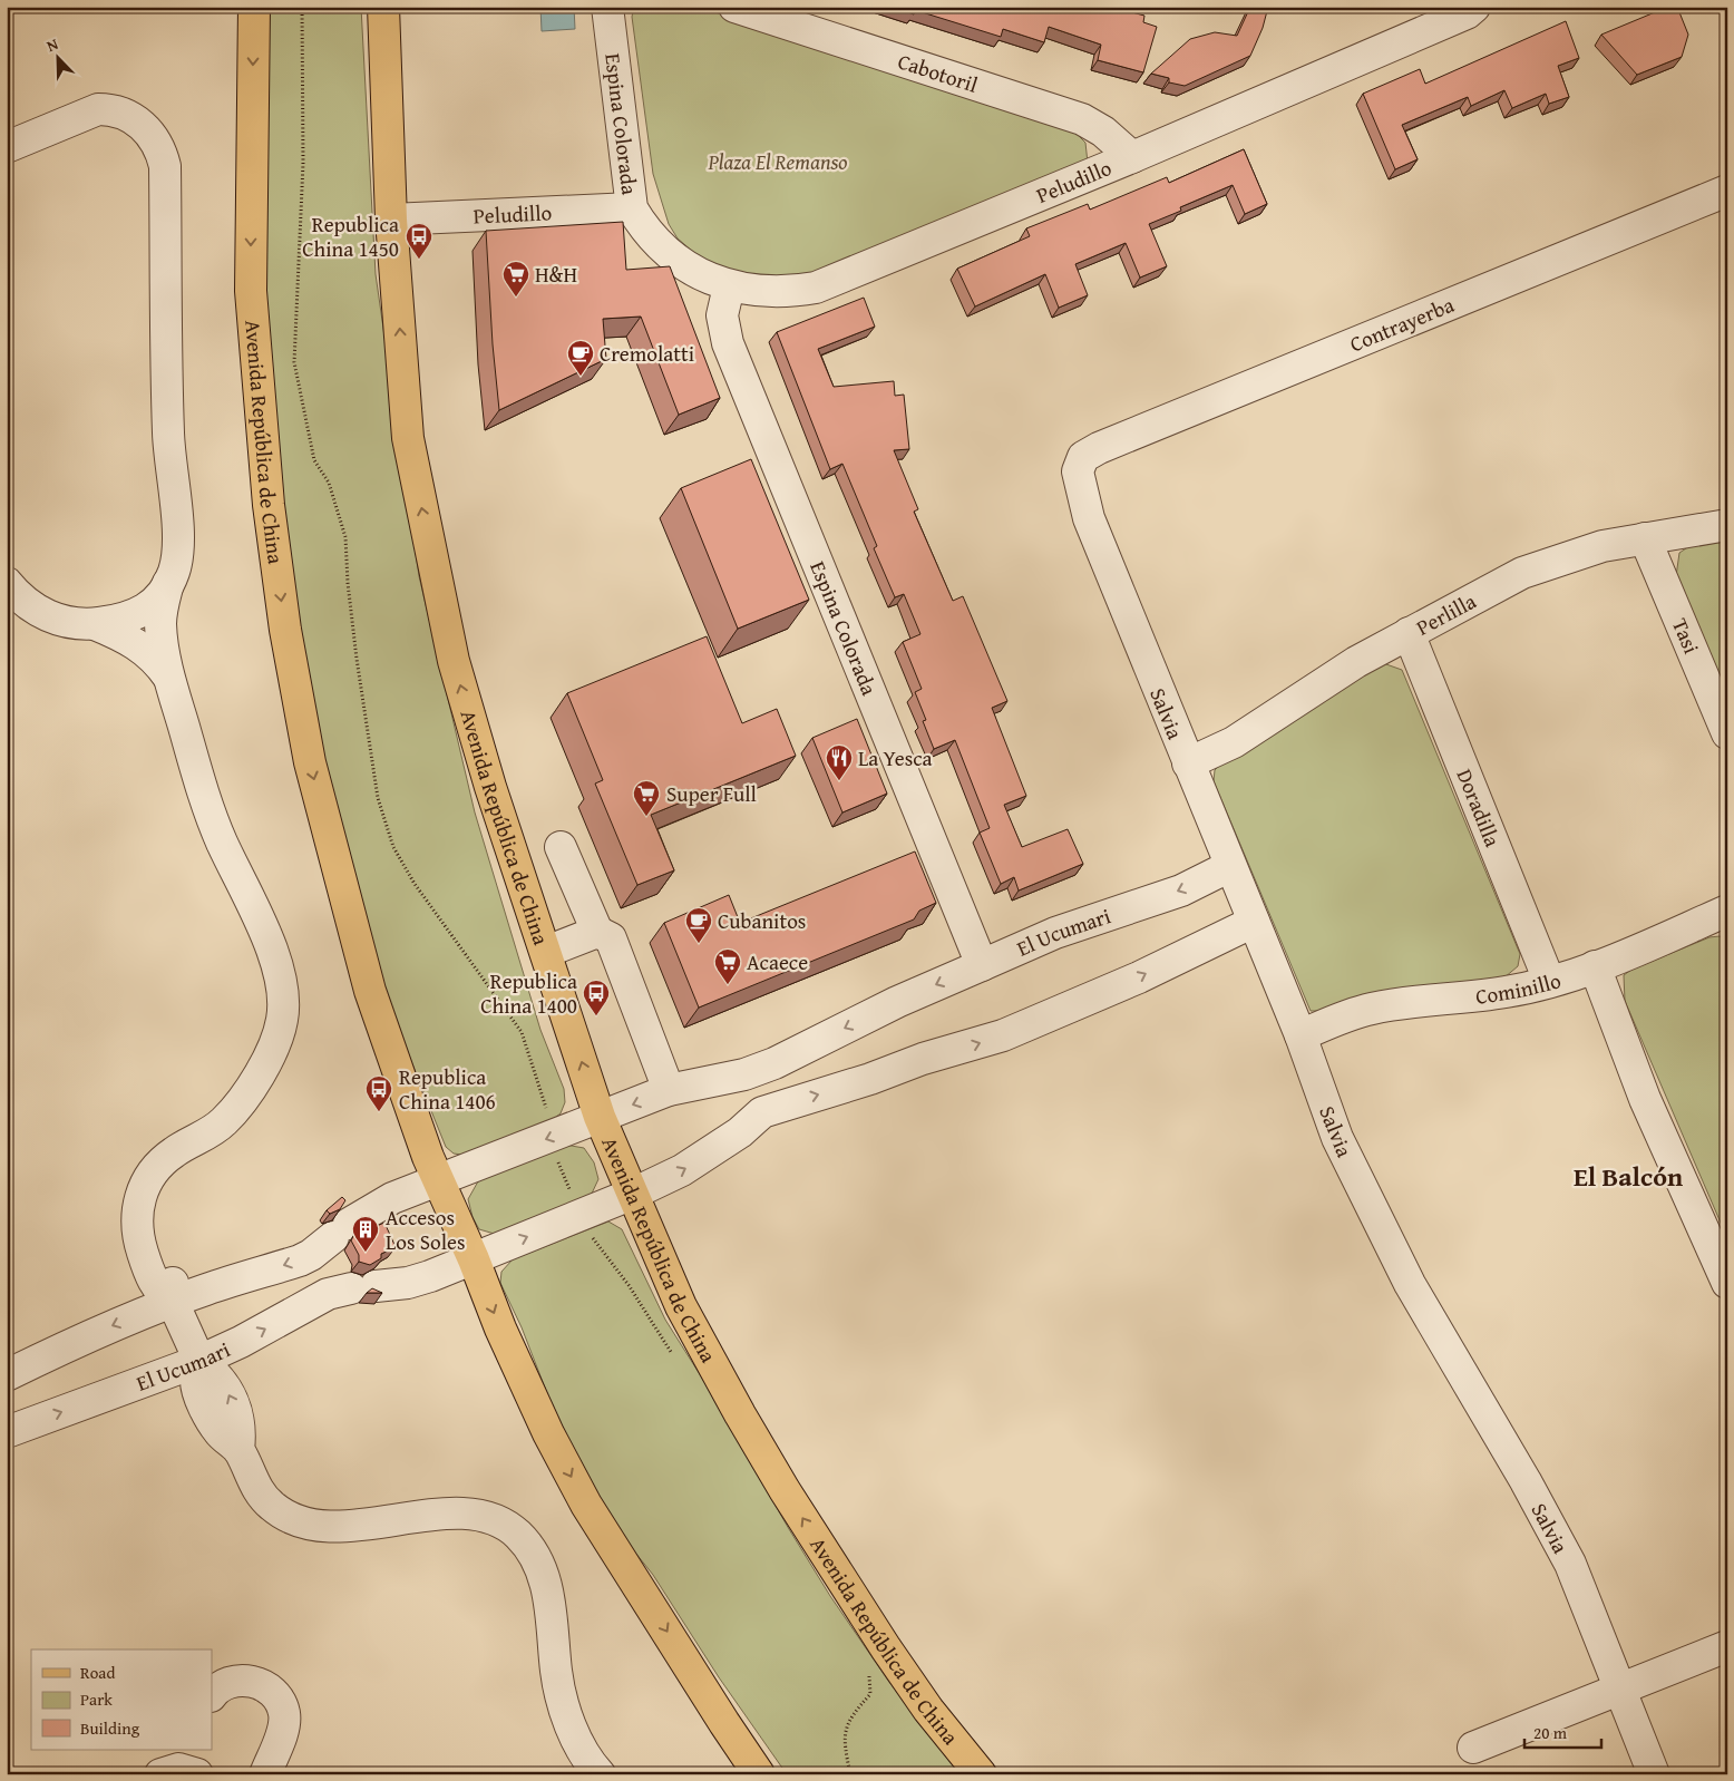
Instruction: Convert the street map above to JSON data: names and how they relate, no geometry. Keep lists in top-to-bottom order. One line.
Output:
{"streets":{"main road":["Avenida República de China"],"street":["Cabotoril","Espina Colorada","Peludillo","Contrayerba","Perlilla","Tasi","Salvia","Doradilla","El Ucumari","Cominillo"]},"crossings":[["Cabotoril","Peludillo"],["Espina Colorada","Peludillo"],["Espina Colorada","El Ucumari"],["Peludillo","Avenida República de China"],["Contrayerba","Salvia"],["Avenida República de China","El Ucumari"],["Perlilla","Tasi"],["Perlilla","Salvia"],["Perlilla","Doradilla"],["Salvia","El Ucumari"],["Salvia","Cominillo"],["Doradilla","Cominillo"]],"districts":["El Balcón"],"parks":["Plaza El Remanso"],"places":{"bus stop":["Republica China 1450","Republica China 1400","Republica China 1406"],"supermarket":["H&H","Super Full","Acaece"],"cafe":["Cremolatti","Cubanitos"],"restaurant":["La Yesca"],"building":["Accesos Los Soles"]},"legend":["Road","Park","Building"],"scale_bar":"20 m","north":"top left"}
